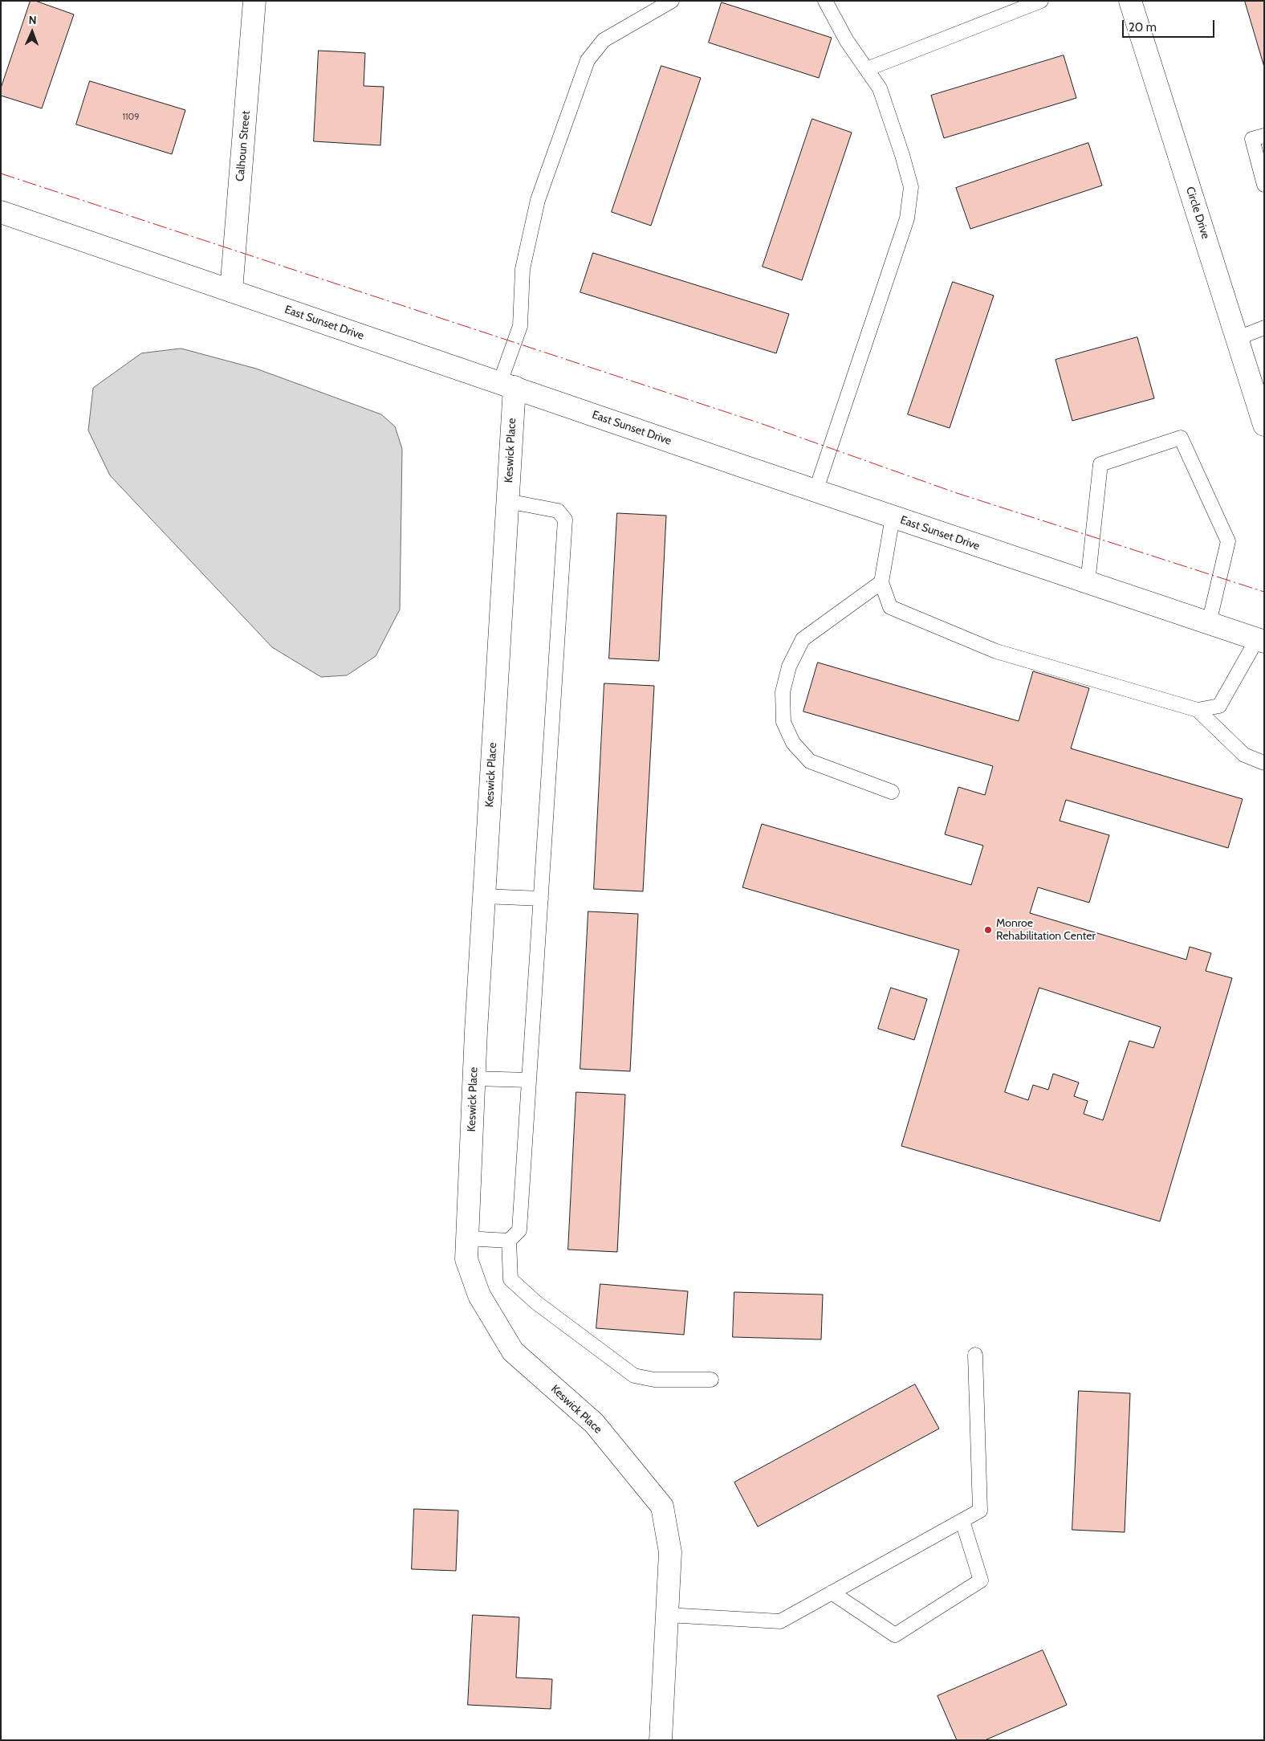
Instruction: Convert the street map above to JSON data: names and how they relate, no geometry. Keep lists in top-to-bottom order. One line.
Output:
{"streets":{"street":["Calhoun Street","Circle Drive","East Sunset Drive","Keswick Place"]},"crossings":[["Calhoun Street","East Sunset Drive"],["East Sunset Drive","Keswick Place"]],"places":["Monroe Rehabilitation Center"],"house_numbers":["1109"],"scale_bar":"20 m","north":"top"}
